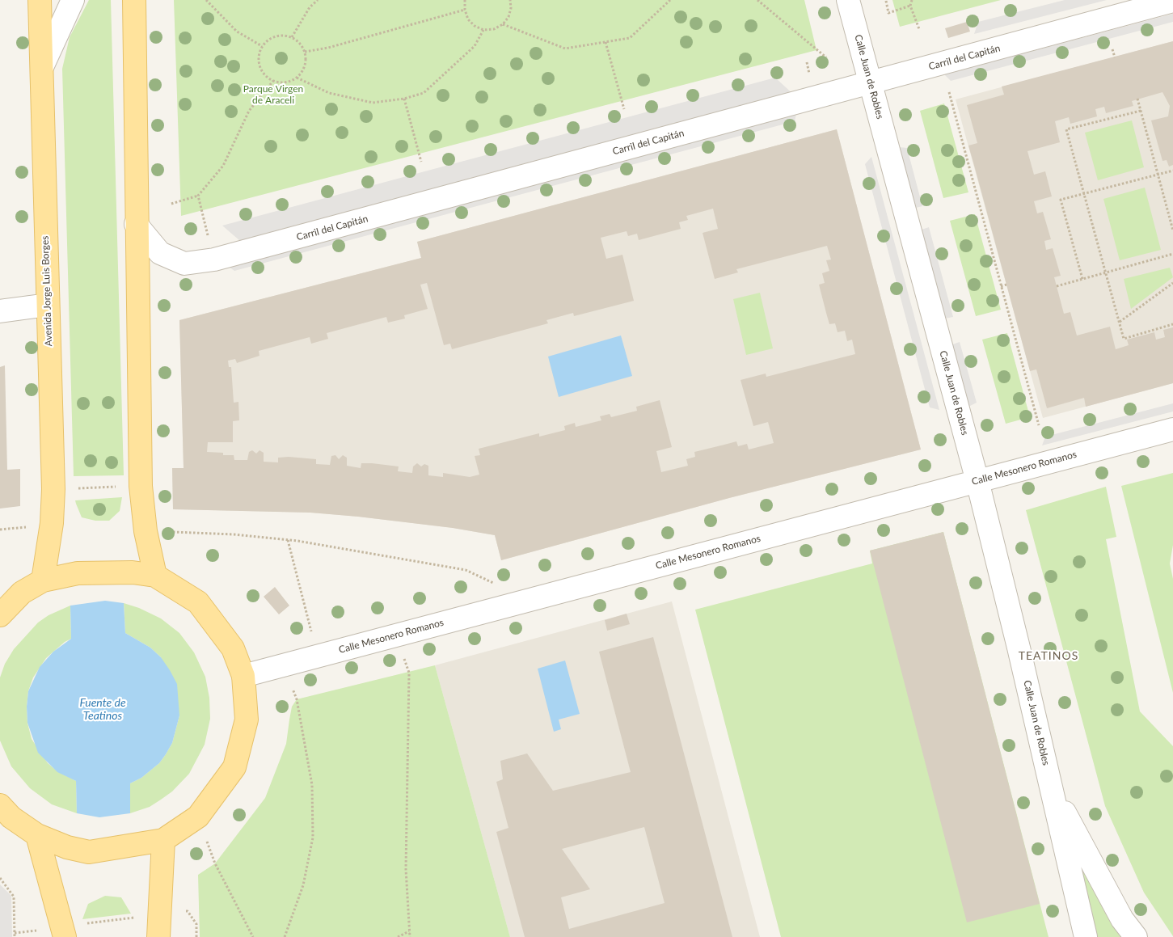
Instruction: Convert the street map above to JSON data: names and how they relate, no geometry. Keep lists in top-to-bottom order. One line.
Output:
{"streets":{"main road":["Avenida Jorge Luis Borges"],"street":["Carril del Capitán","Calle Juan de Robles","Calle Mesonero Romanos"]},"crossings":[["Carril del Capitán","Calle Juan de Robles"],["Calle Juan de Robles","Calle Mesonero Romanos"]],"districts":["TEATINOS"],"water":["Fuente de Teatinos"],"parks":["Parque Virgen de Araceli"]}
